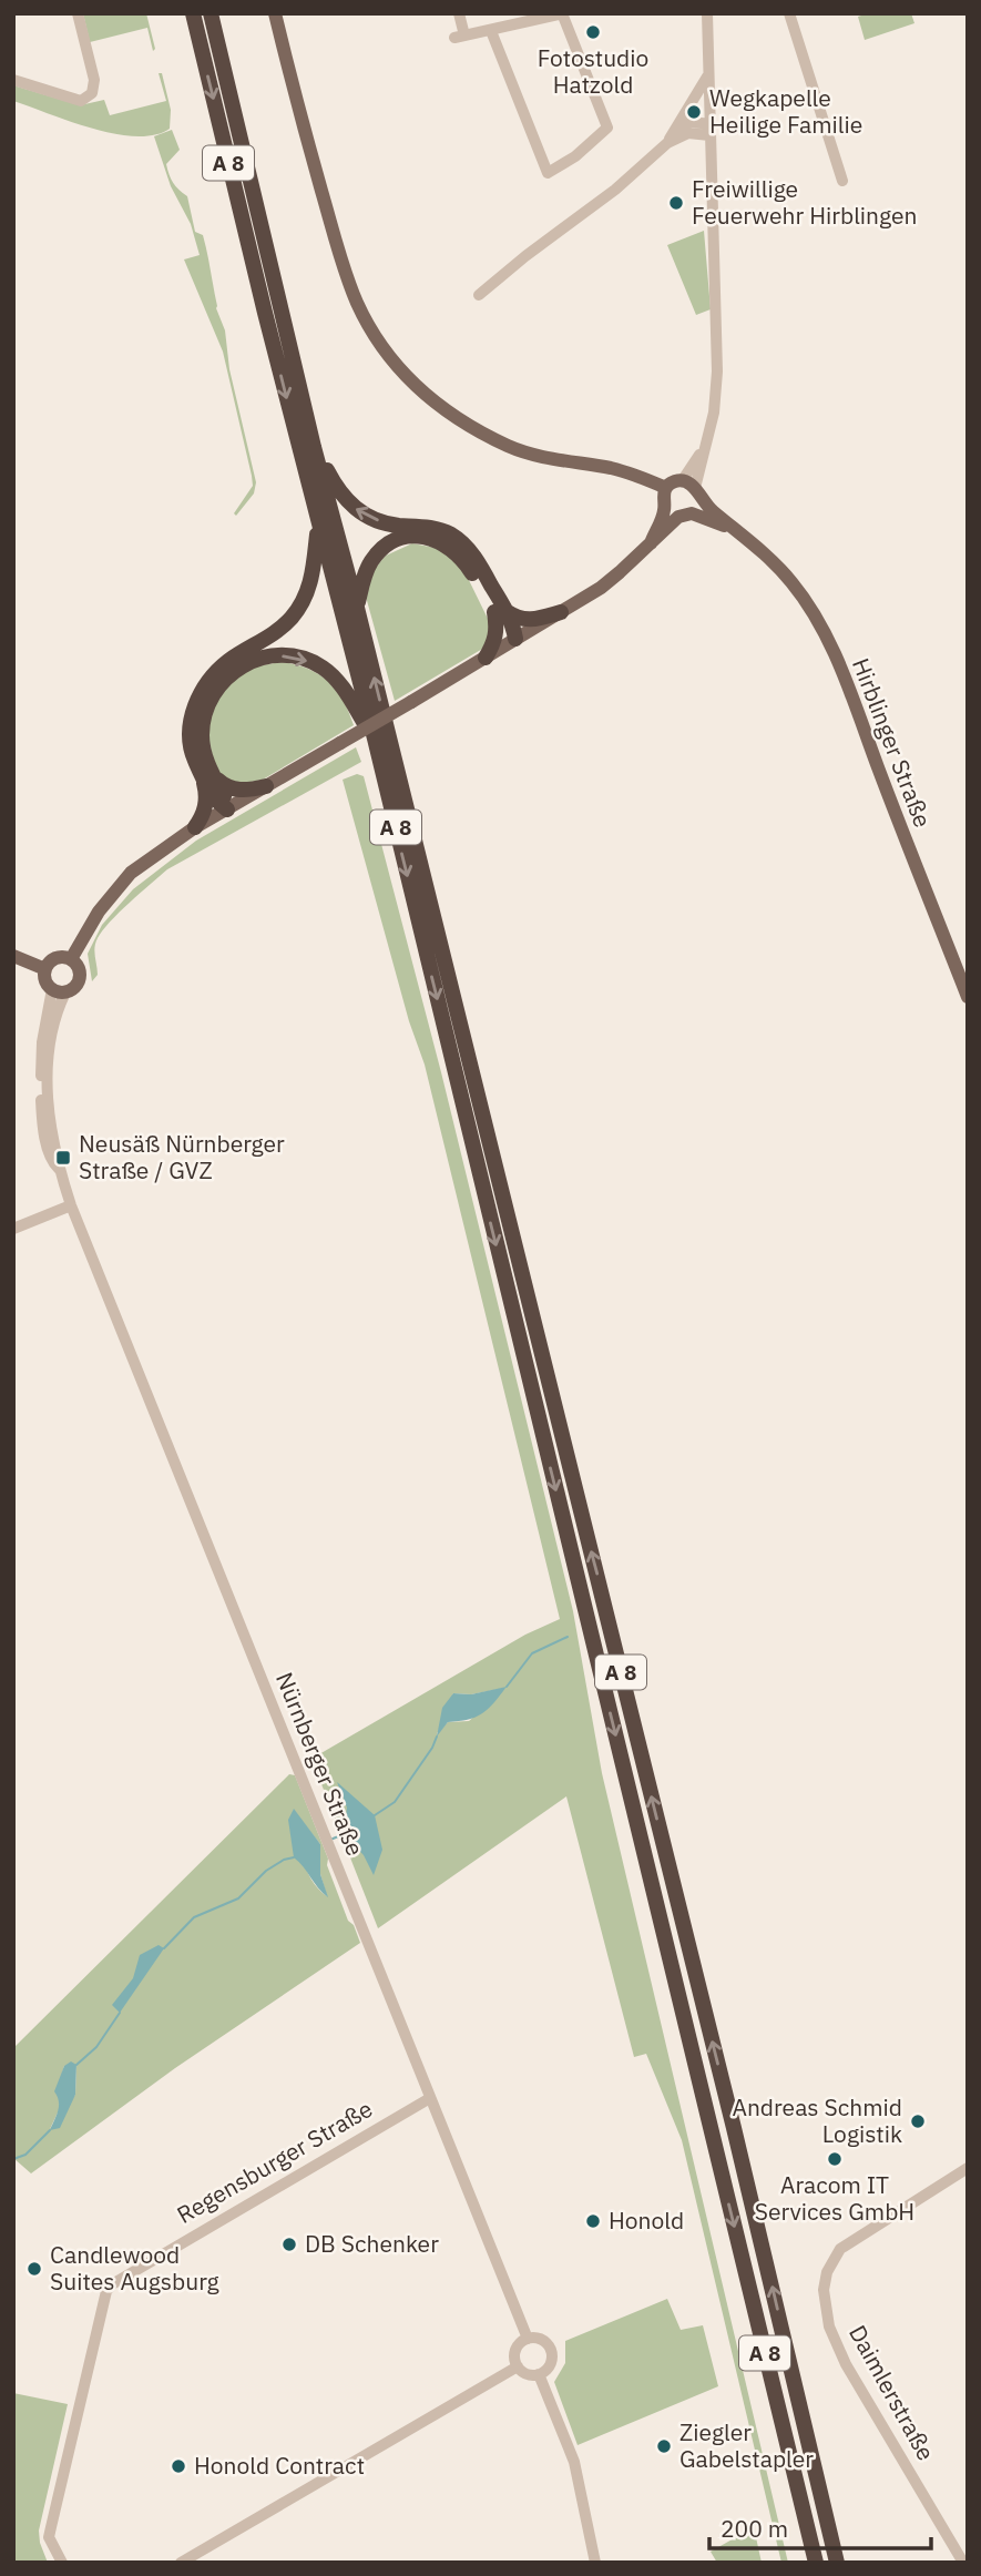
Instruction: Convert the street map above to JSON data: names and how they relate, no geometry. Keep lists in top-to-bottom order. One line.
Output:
{"streets":{"highway":["A 8"],"main road":["Hirblinger Straße"],"street":["Nürnberger Straße","Regensburger Straße","Daimlerstraße"]},"crossings":[["Nürnberger Straße","Regensburger Straße"]],"places":{"other":["Fotostudio Hatzold","Wegkapelle Heilige Familie","Freiwillige Feuerwehr Hirblingen","Andreas Schmid Logistik","Aracom IT Services GmbH","Honold","DB Schenker","Candlewood Suites Augsburg","Ziegler Gabelstapler","Honold Contract"],"transit":["Neusäß Nürnberger Straße / GVZ"]},"scale_bar":"200 m"}
